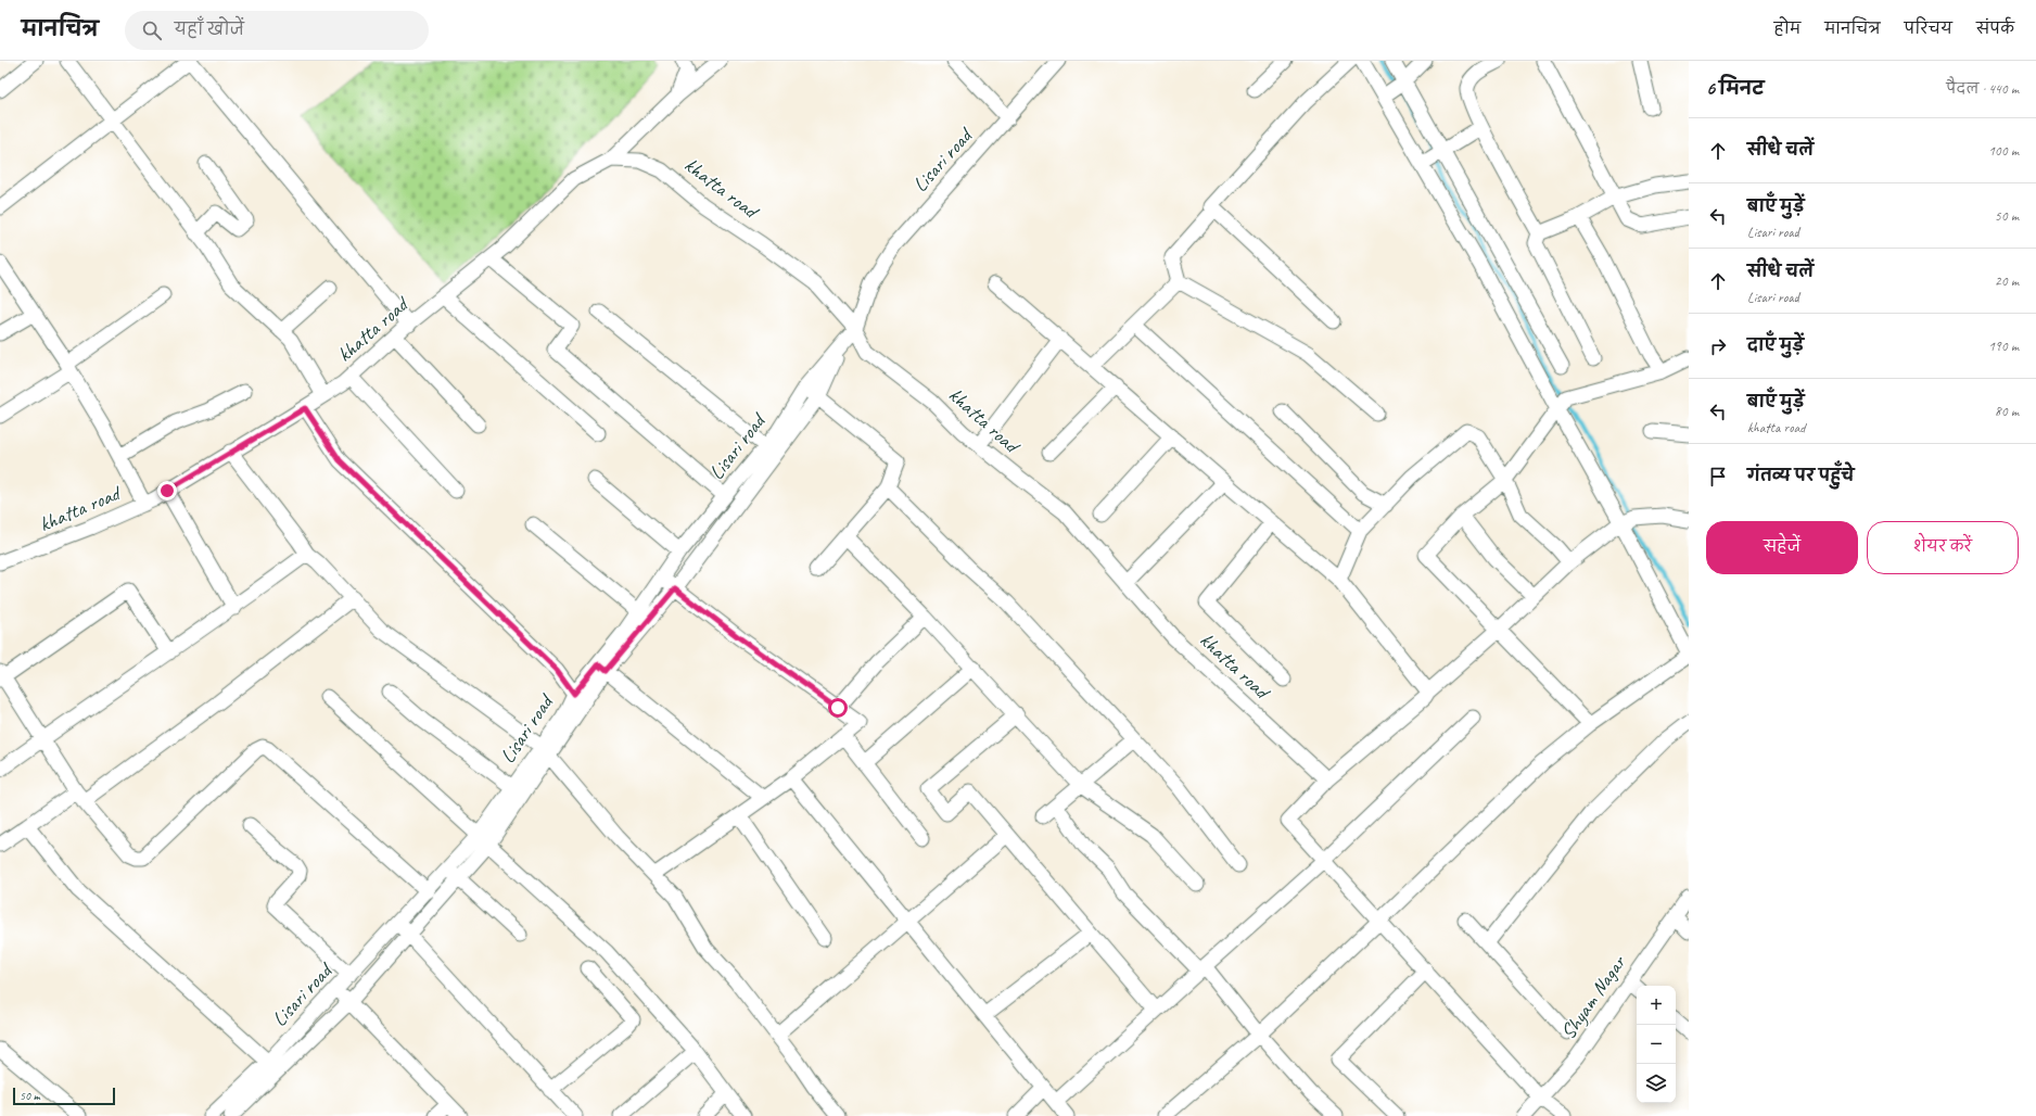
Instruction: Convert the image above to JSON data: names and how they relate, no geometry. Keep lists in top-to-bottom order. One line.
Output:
{"streets":{"street":["Lisari road","khatta road","Shyam Nagar"]},"crossings":[["Lisari road","khatta road"]],"scale_bar":"50 m","page":{"header":"मानचित्र","search":"यहाँ खोजें","nav":["होम","मानचित्र","परिचय","संपर्क"],"heading":["6 मिनट","पैदल · 440 m"],"list":[["सीधे चलें","100 m"],["बाएँ मुड़ें","Lisari road","50 m"],["सीधे चलें","Lisari road","20 m"],["दाएँ मुड़ें","190 m"],["बाएँ मुड़ें","khatta road","80 m"],"गंतव्य पर पहुँचे"],"buttons":["सहेजें","शेयर करें"],"map_buttons":["+","−"],"scale":"50 m"}}
